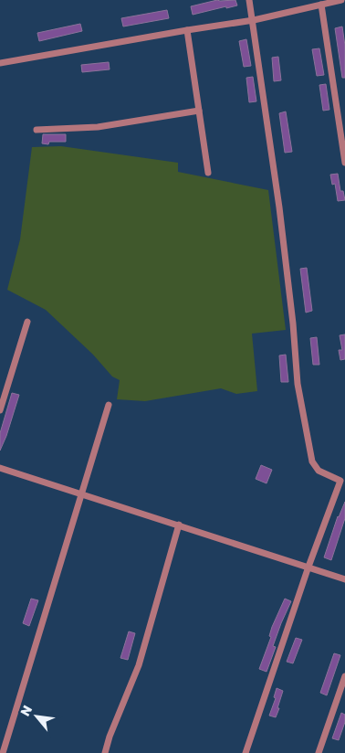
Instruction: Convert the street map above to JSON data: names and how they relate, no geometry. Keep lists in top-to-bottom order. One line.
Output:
{"north":"top left"}
